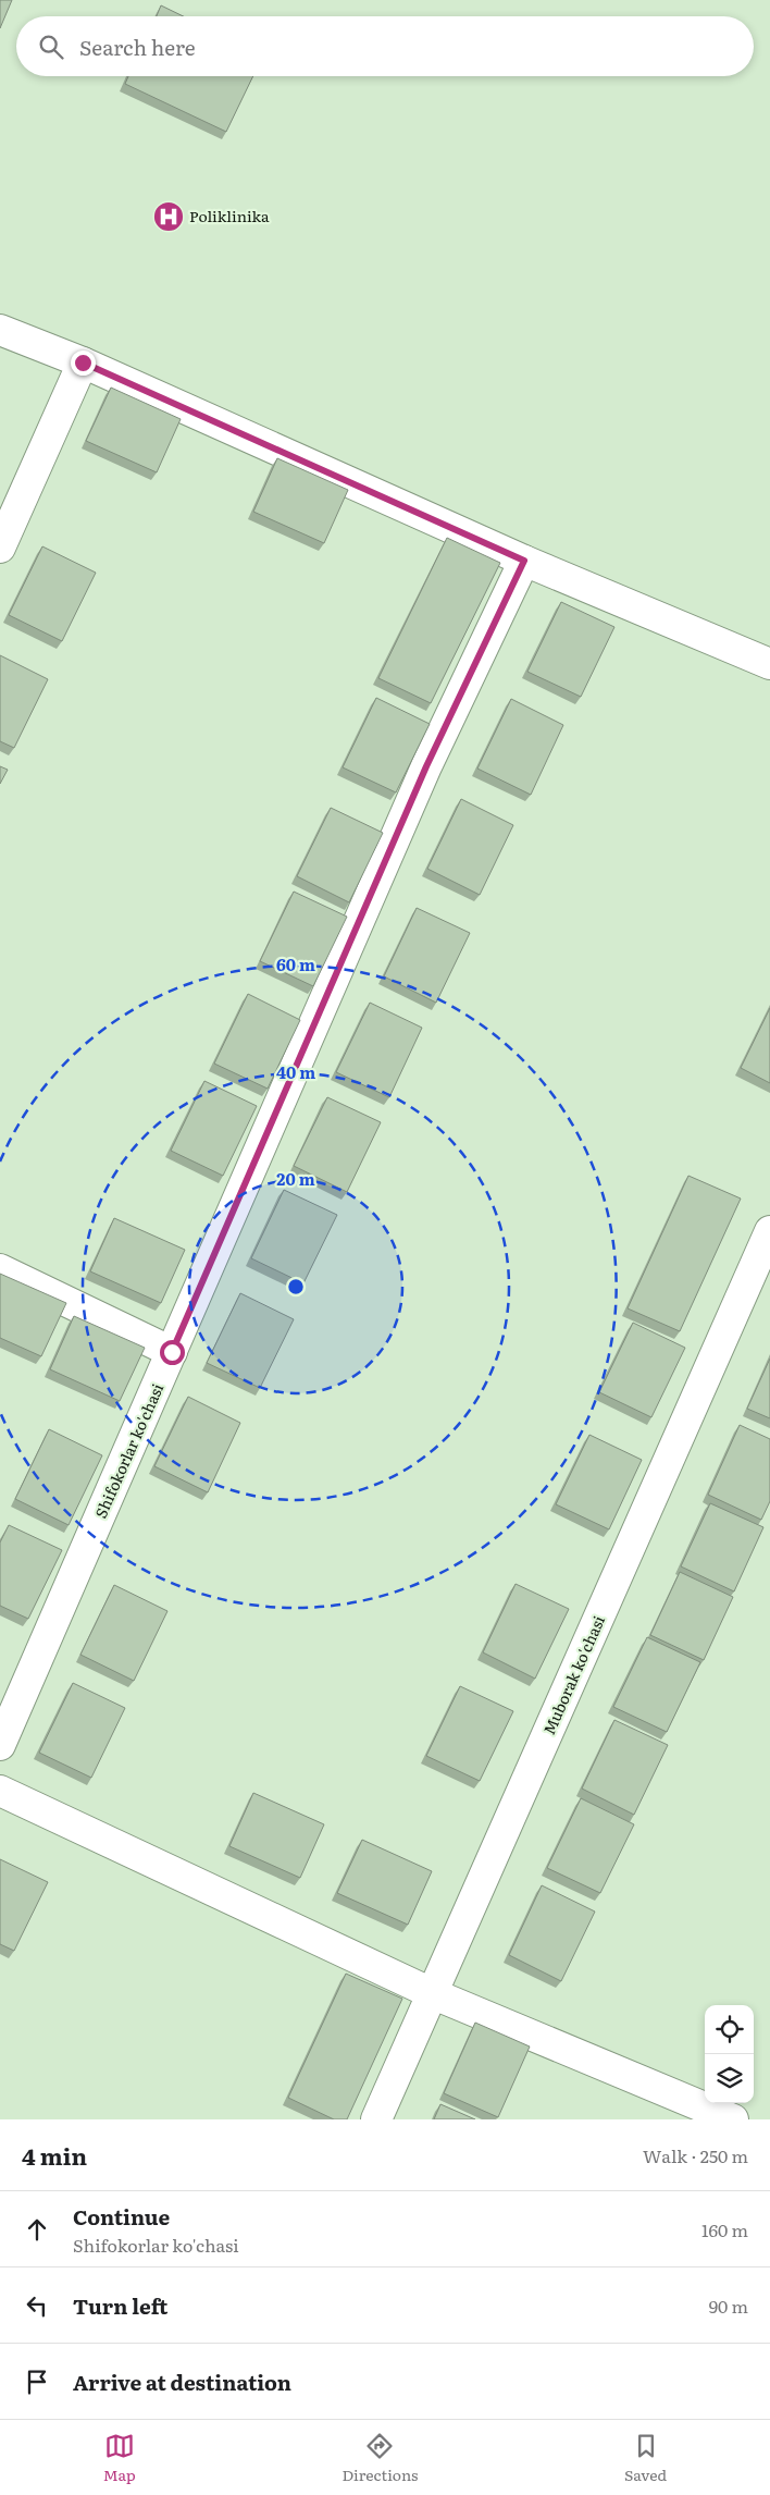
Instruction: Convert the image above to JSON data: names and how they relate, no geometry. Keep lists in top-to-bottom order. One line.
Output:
{"streets":{"street":["Shifokorlar ko'chasi","Muborak ko'chasi"]},"places":{"hospital":["Poliklinika"]},"page":{"search":"Search here","heading":["4 min","Walk · 250 m"],"list":[["Continue","Shifokorlar ko'chasi","160 m"],["Turn left","90 m"],"Arrive at destination"],"nav":["Map","Directions","Saved"]},"rings":["60 m","40 m","20 m"]}
